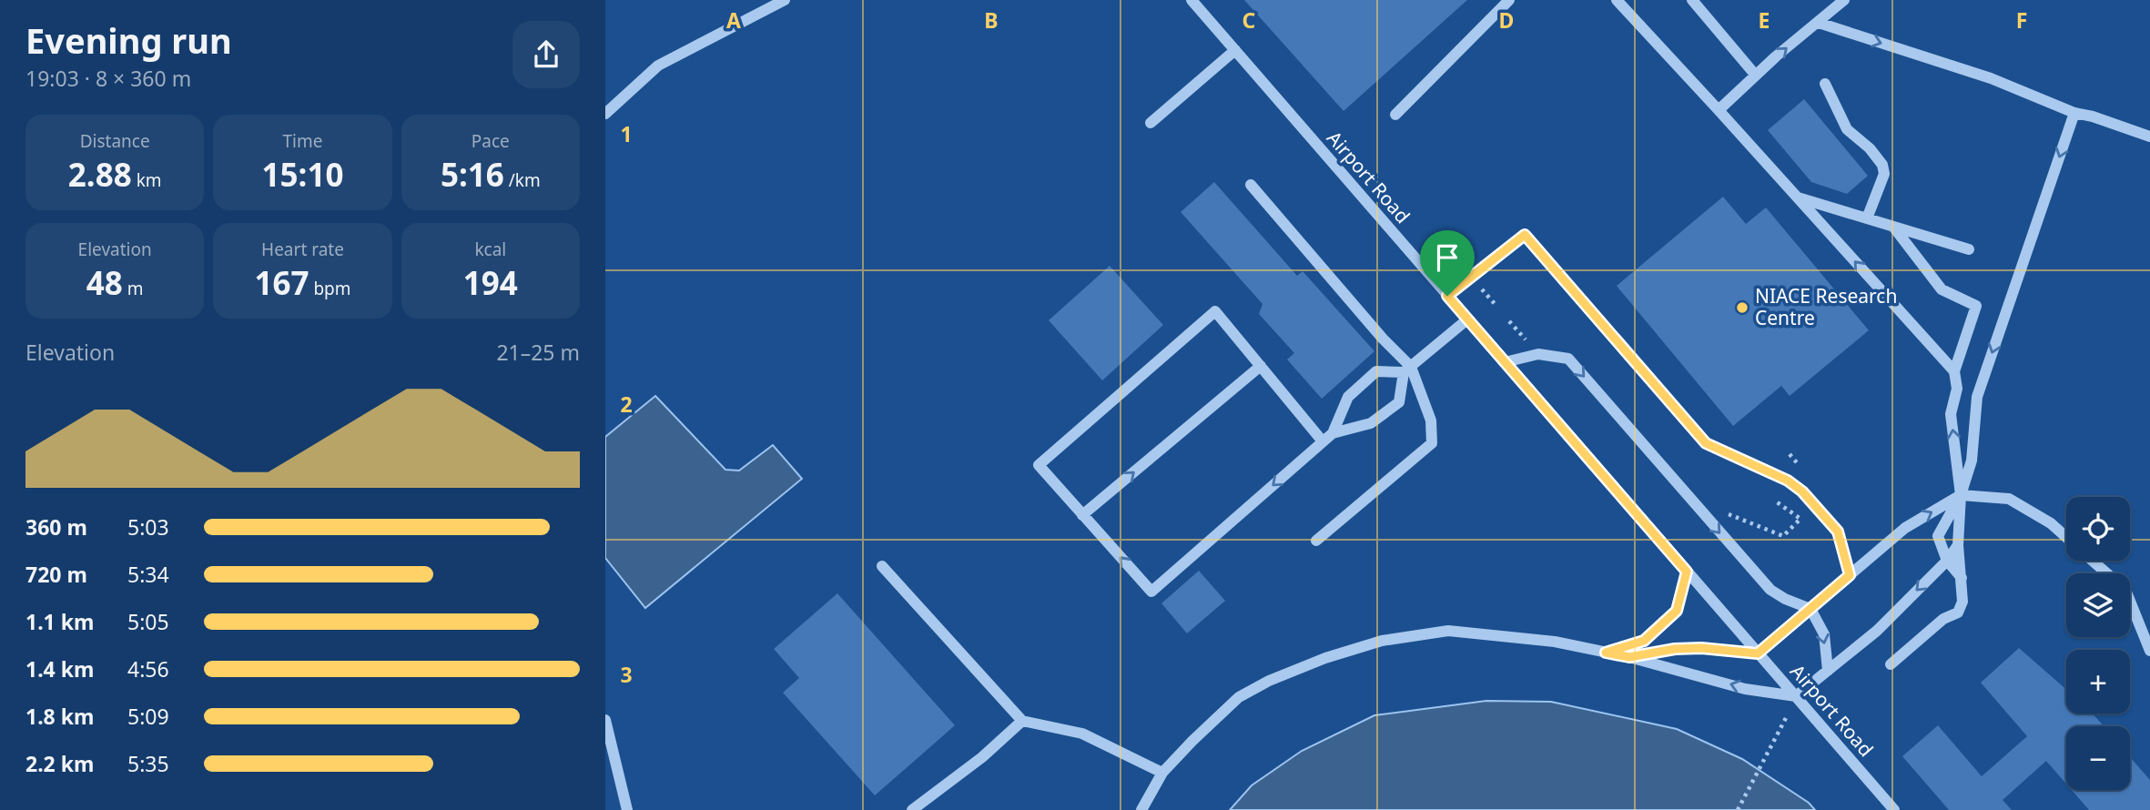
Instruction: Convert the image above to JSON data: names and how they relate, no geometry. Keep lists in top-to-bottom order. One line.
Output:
{"streets":{"street":["Airport Road"]},"places":["NIACE Research Centre"],"page":{"heading":["Evening run","19:03 · 8 × 360 m"],"stats":[["Distance","2.88 km"],["Time","15:10"],["Pace","5:16 /km"],["Elevation","48 m"],["Heart rate","167 bpm"],["kcal","194"]],"chart":["Elevation","21–25 m"],"map_buttons":["+","−"],"list":[{"name":"360 m","note":"5:03"},{"name":"720 m","note":"5:34"},{"name":"1.1 km","note":"5:05"},{"name":"1.4 km","note":"4:56"},{"name":"1.8 km","note":"5:09"},{"name":"2.2 km","note":"5:35"}]},"grid":{"columns":["A","B","C","D","E","F"],"rows":["1","2","3"]}}
